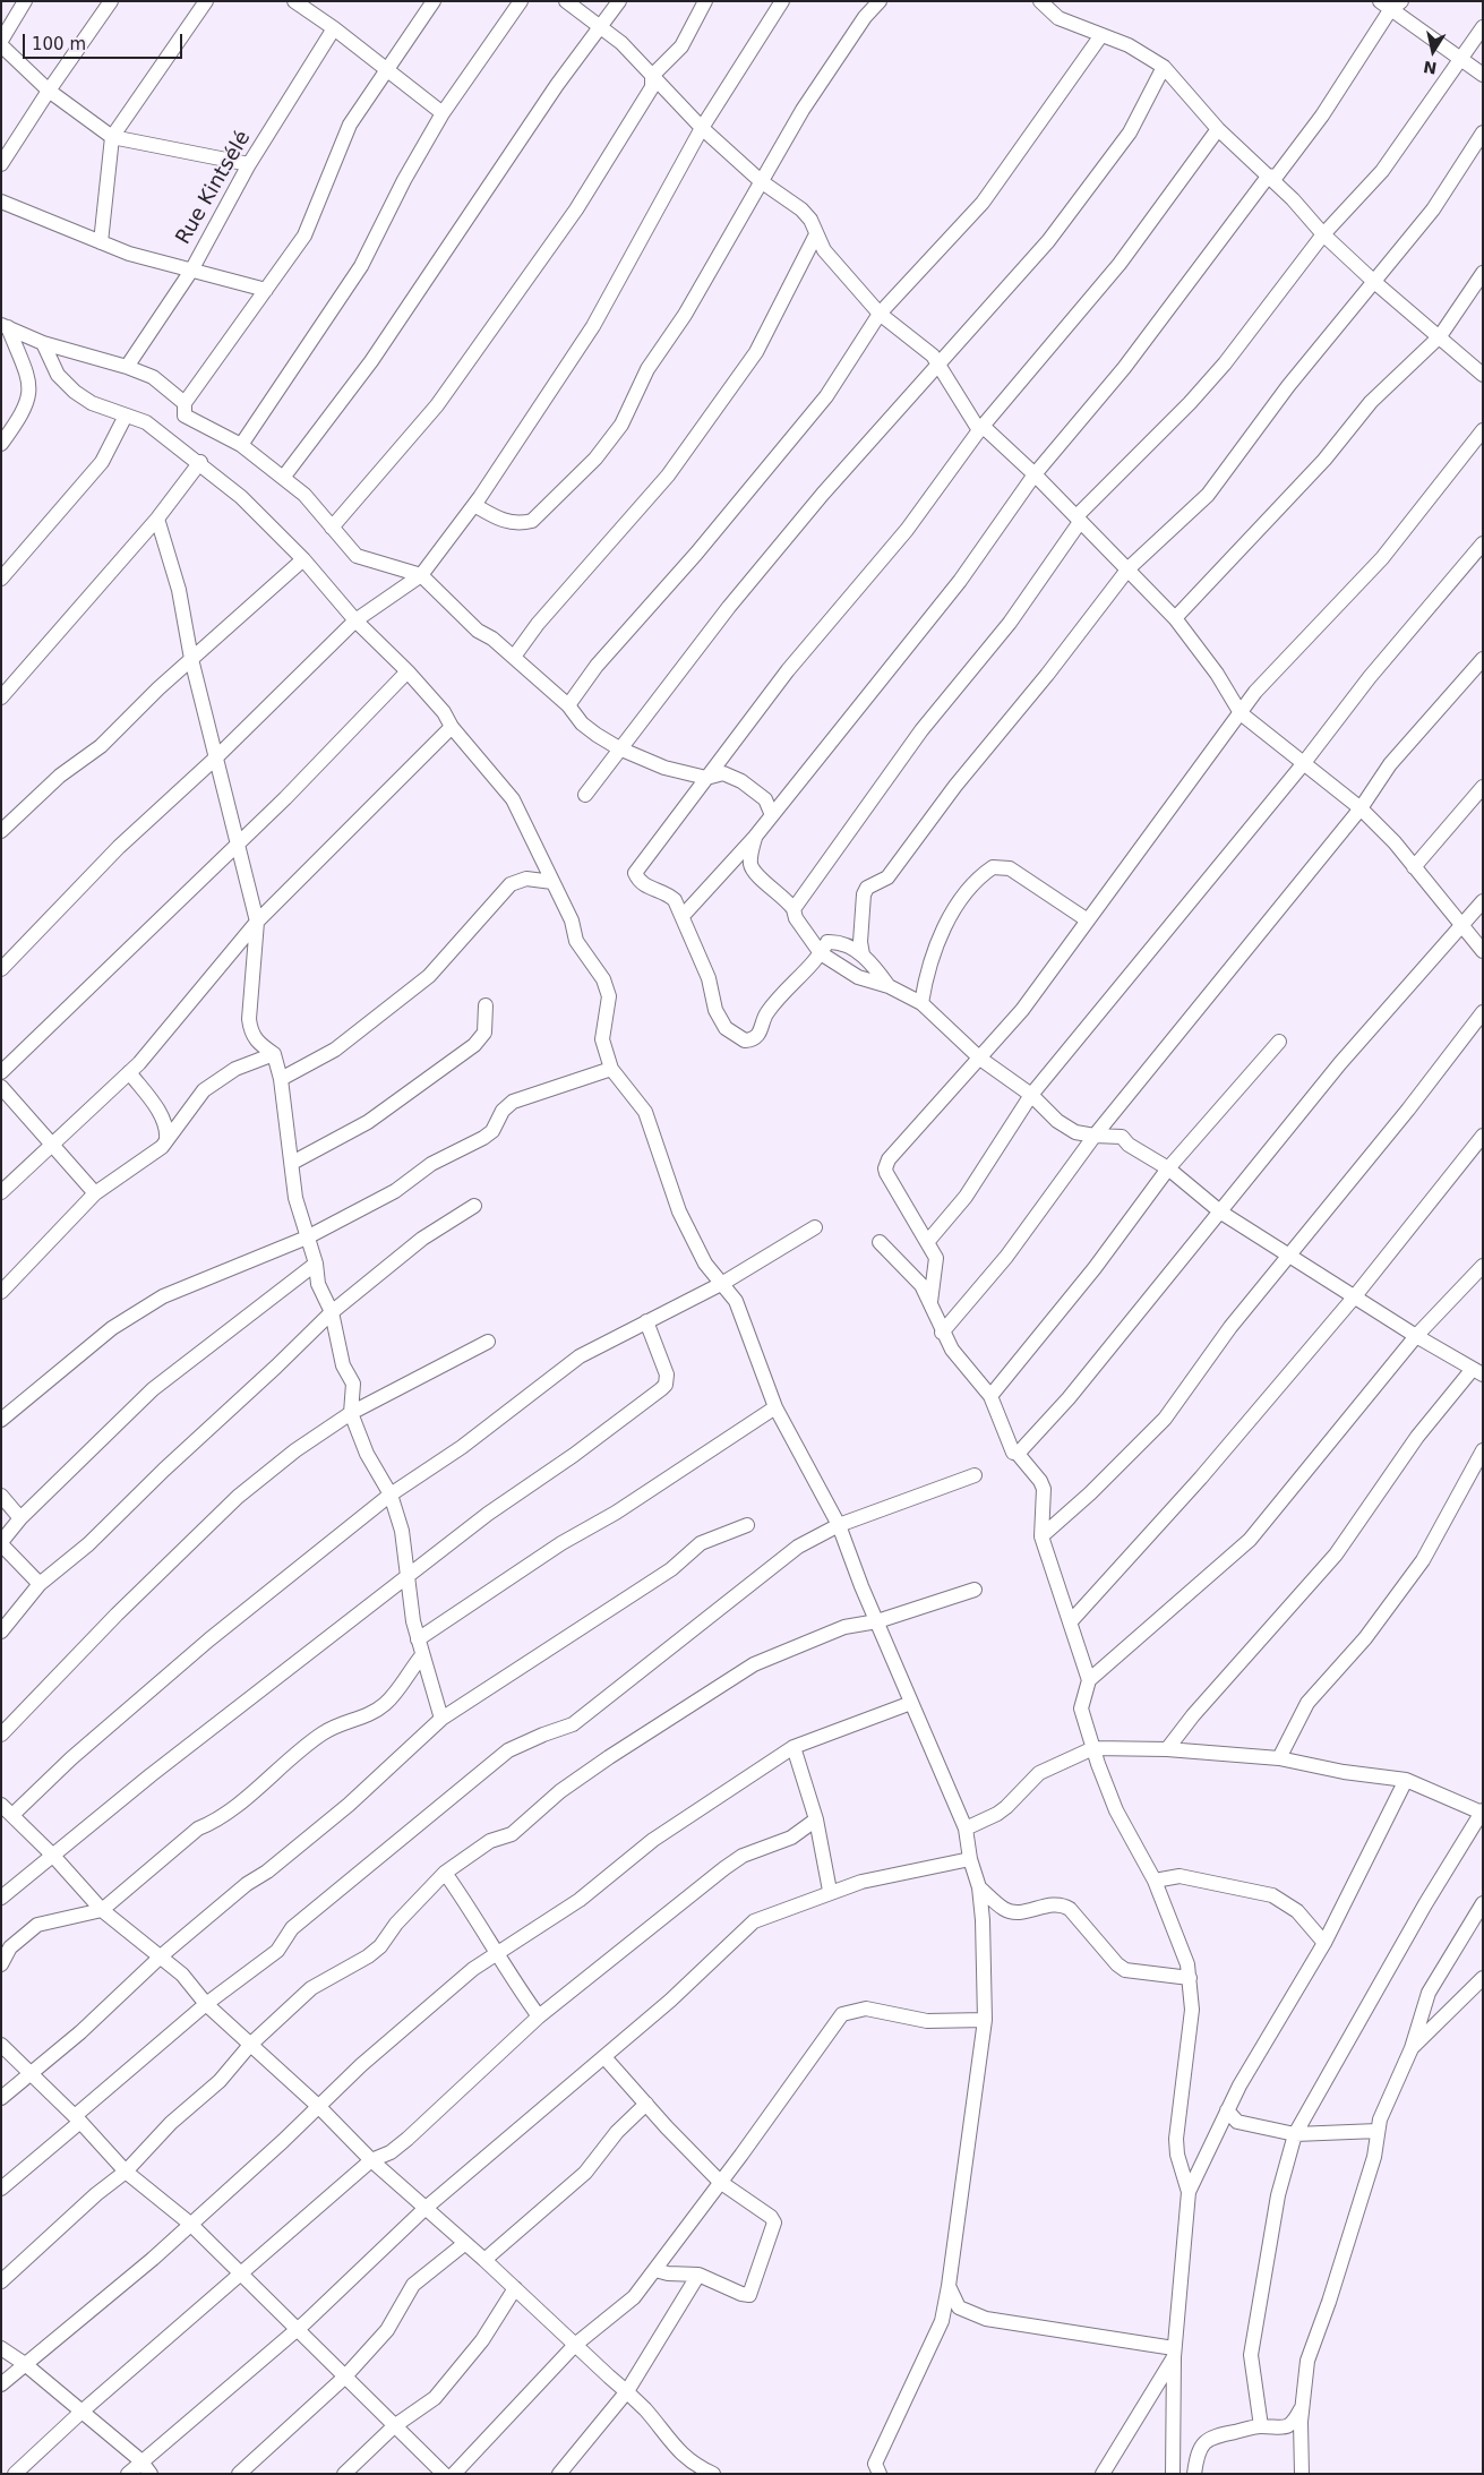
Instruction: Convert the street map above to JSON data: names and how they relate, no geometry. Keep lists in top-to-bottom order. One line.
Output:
{"streets":{"street":["Rue Kintsélé"]},"scale_bar":"100 m","north":"bottom"}
